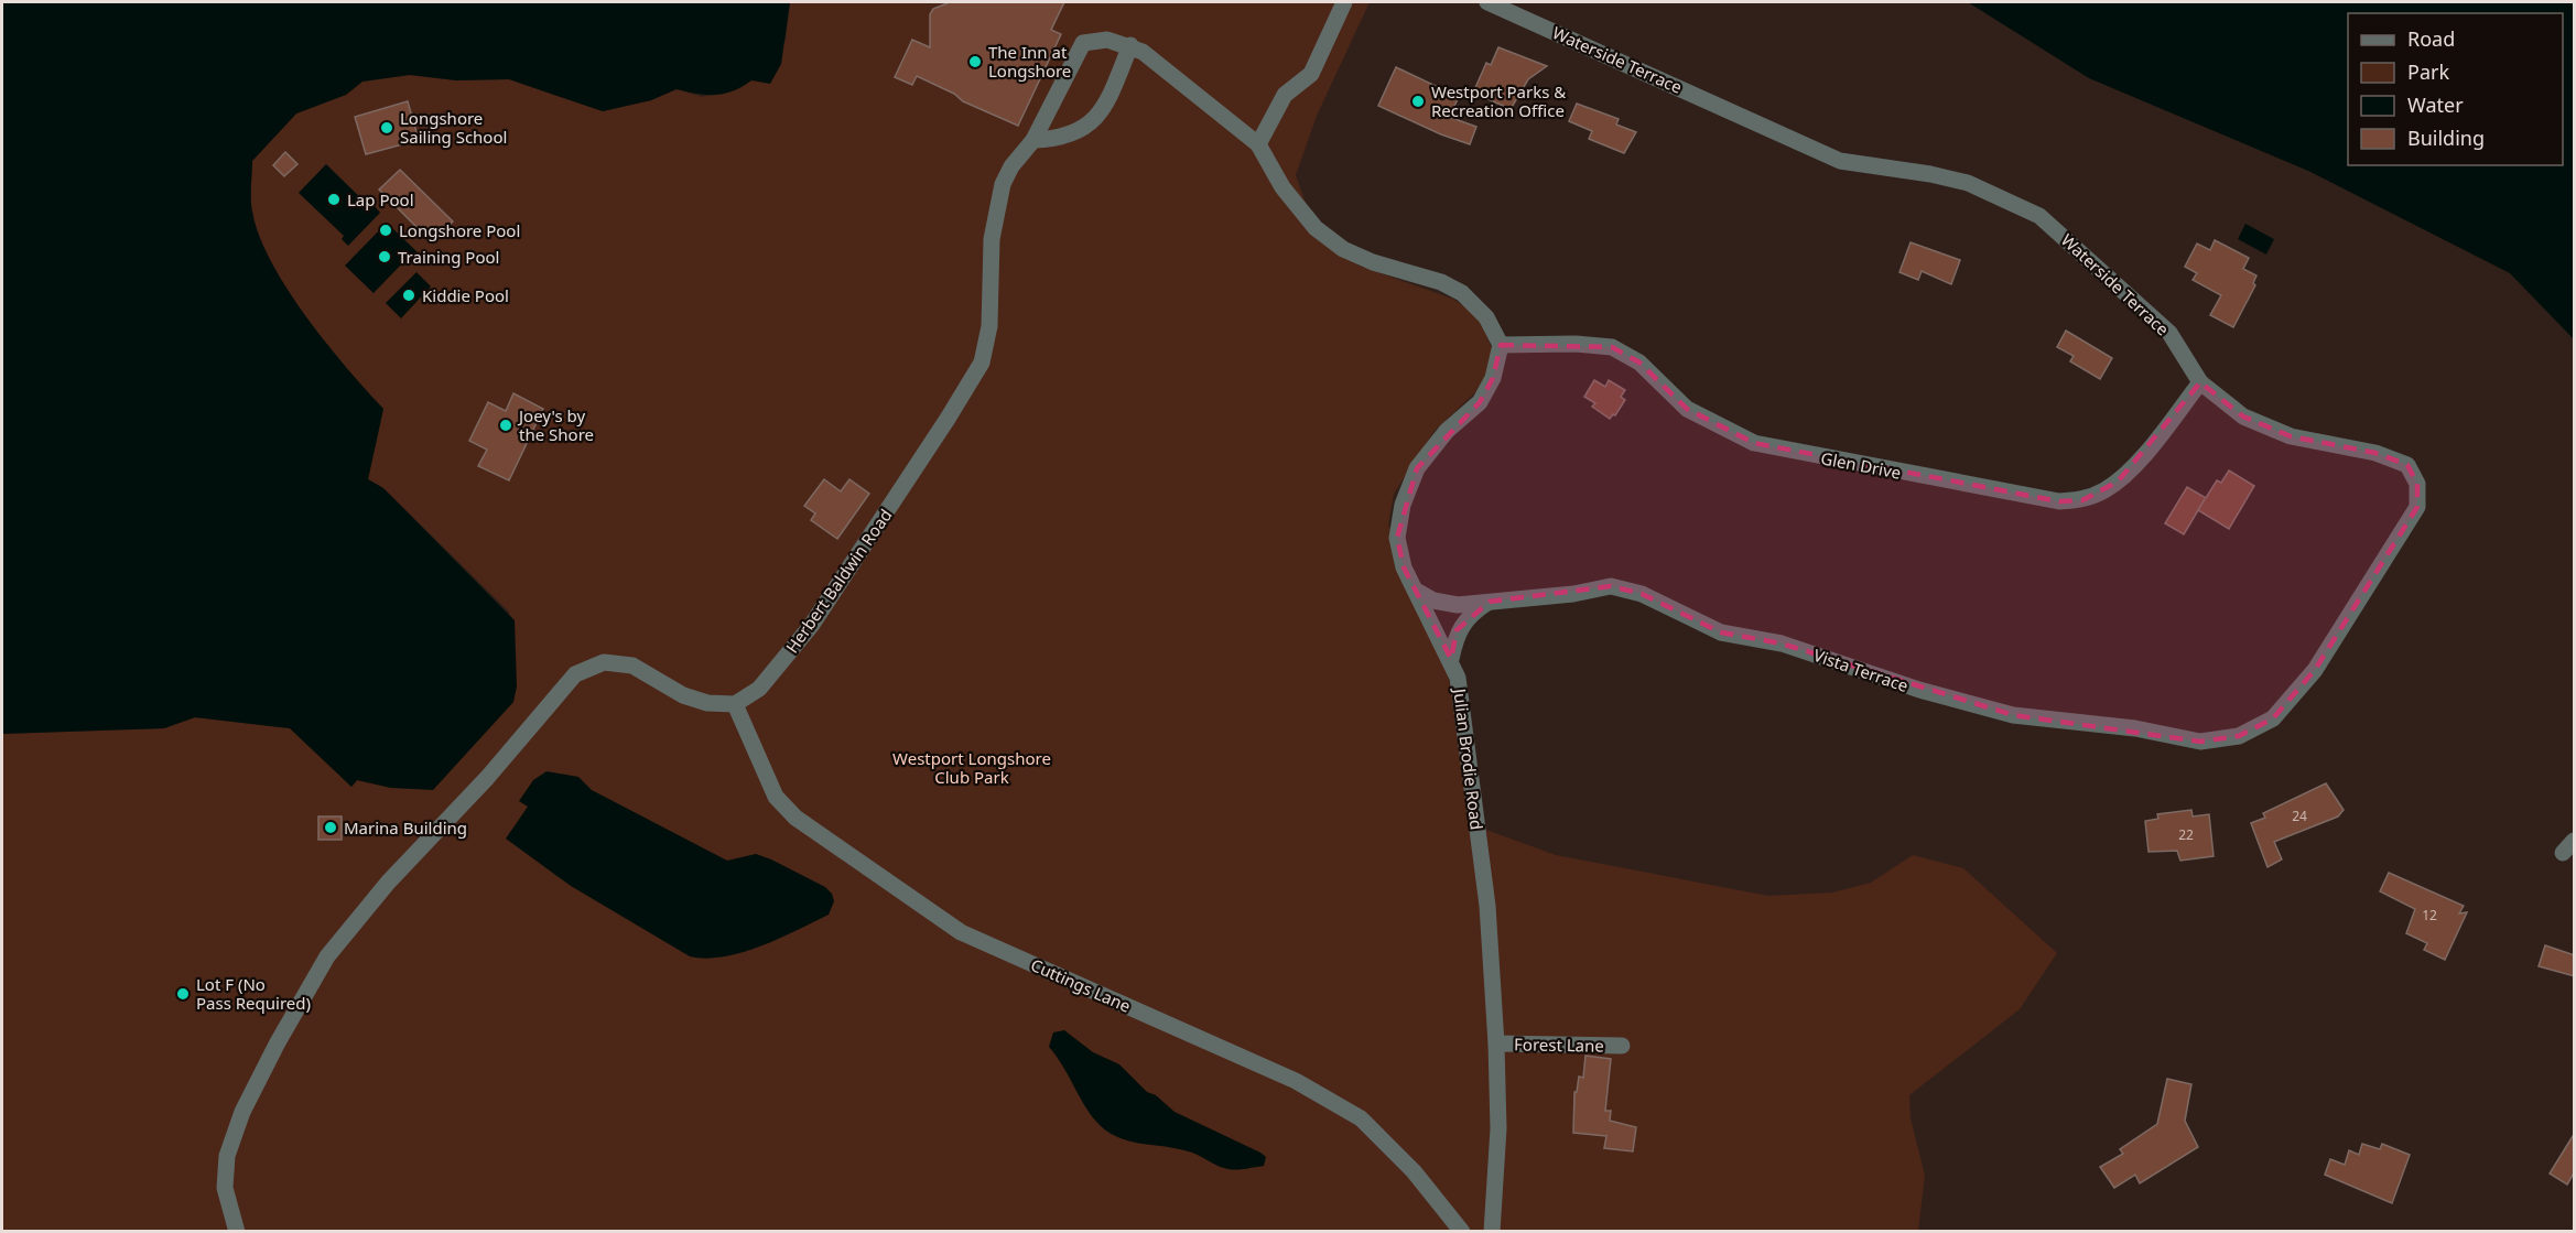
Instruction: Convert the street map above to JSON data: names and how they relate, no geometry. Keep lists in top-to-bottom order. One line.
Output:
{"streets":{"street":["Waterside Terrace","Glen Drive","Herbert Baldwin Road","Vista Terrace","Julian Brodie Road","Cuttings Lane","Forest Lane"]},"crossings":[["Waterside Terrace","Glen Drive"],["Waterside Terrace","Vista Terrace"],["Glen Drive","Julian Brodie Road"],["Herbert Baldwin Road","Cuttings Lane"],["Vista Terrace","Julian Brodie Road"],["Julian Brodie Road","Forest Lane"]],"parks":["Westport Longshore Club Park"],"places":["The Inn at Longshore","Westport Parks & Recreation Office","Longshore Sailing School","Lap Pool","Longshore Pool","Training Pool","Kiddie Pool","Joey's by the Shore","Marina Building","Lot F (No Pass Required)"],"house_numbers":["24","22","12"],"legend":["Road","Park","Water","Building"]}
